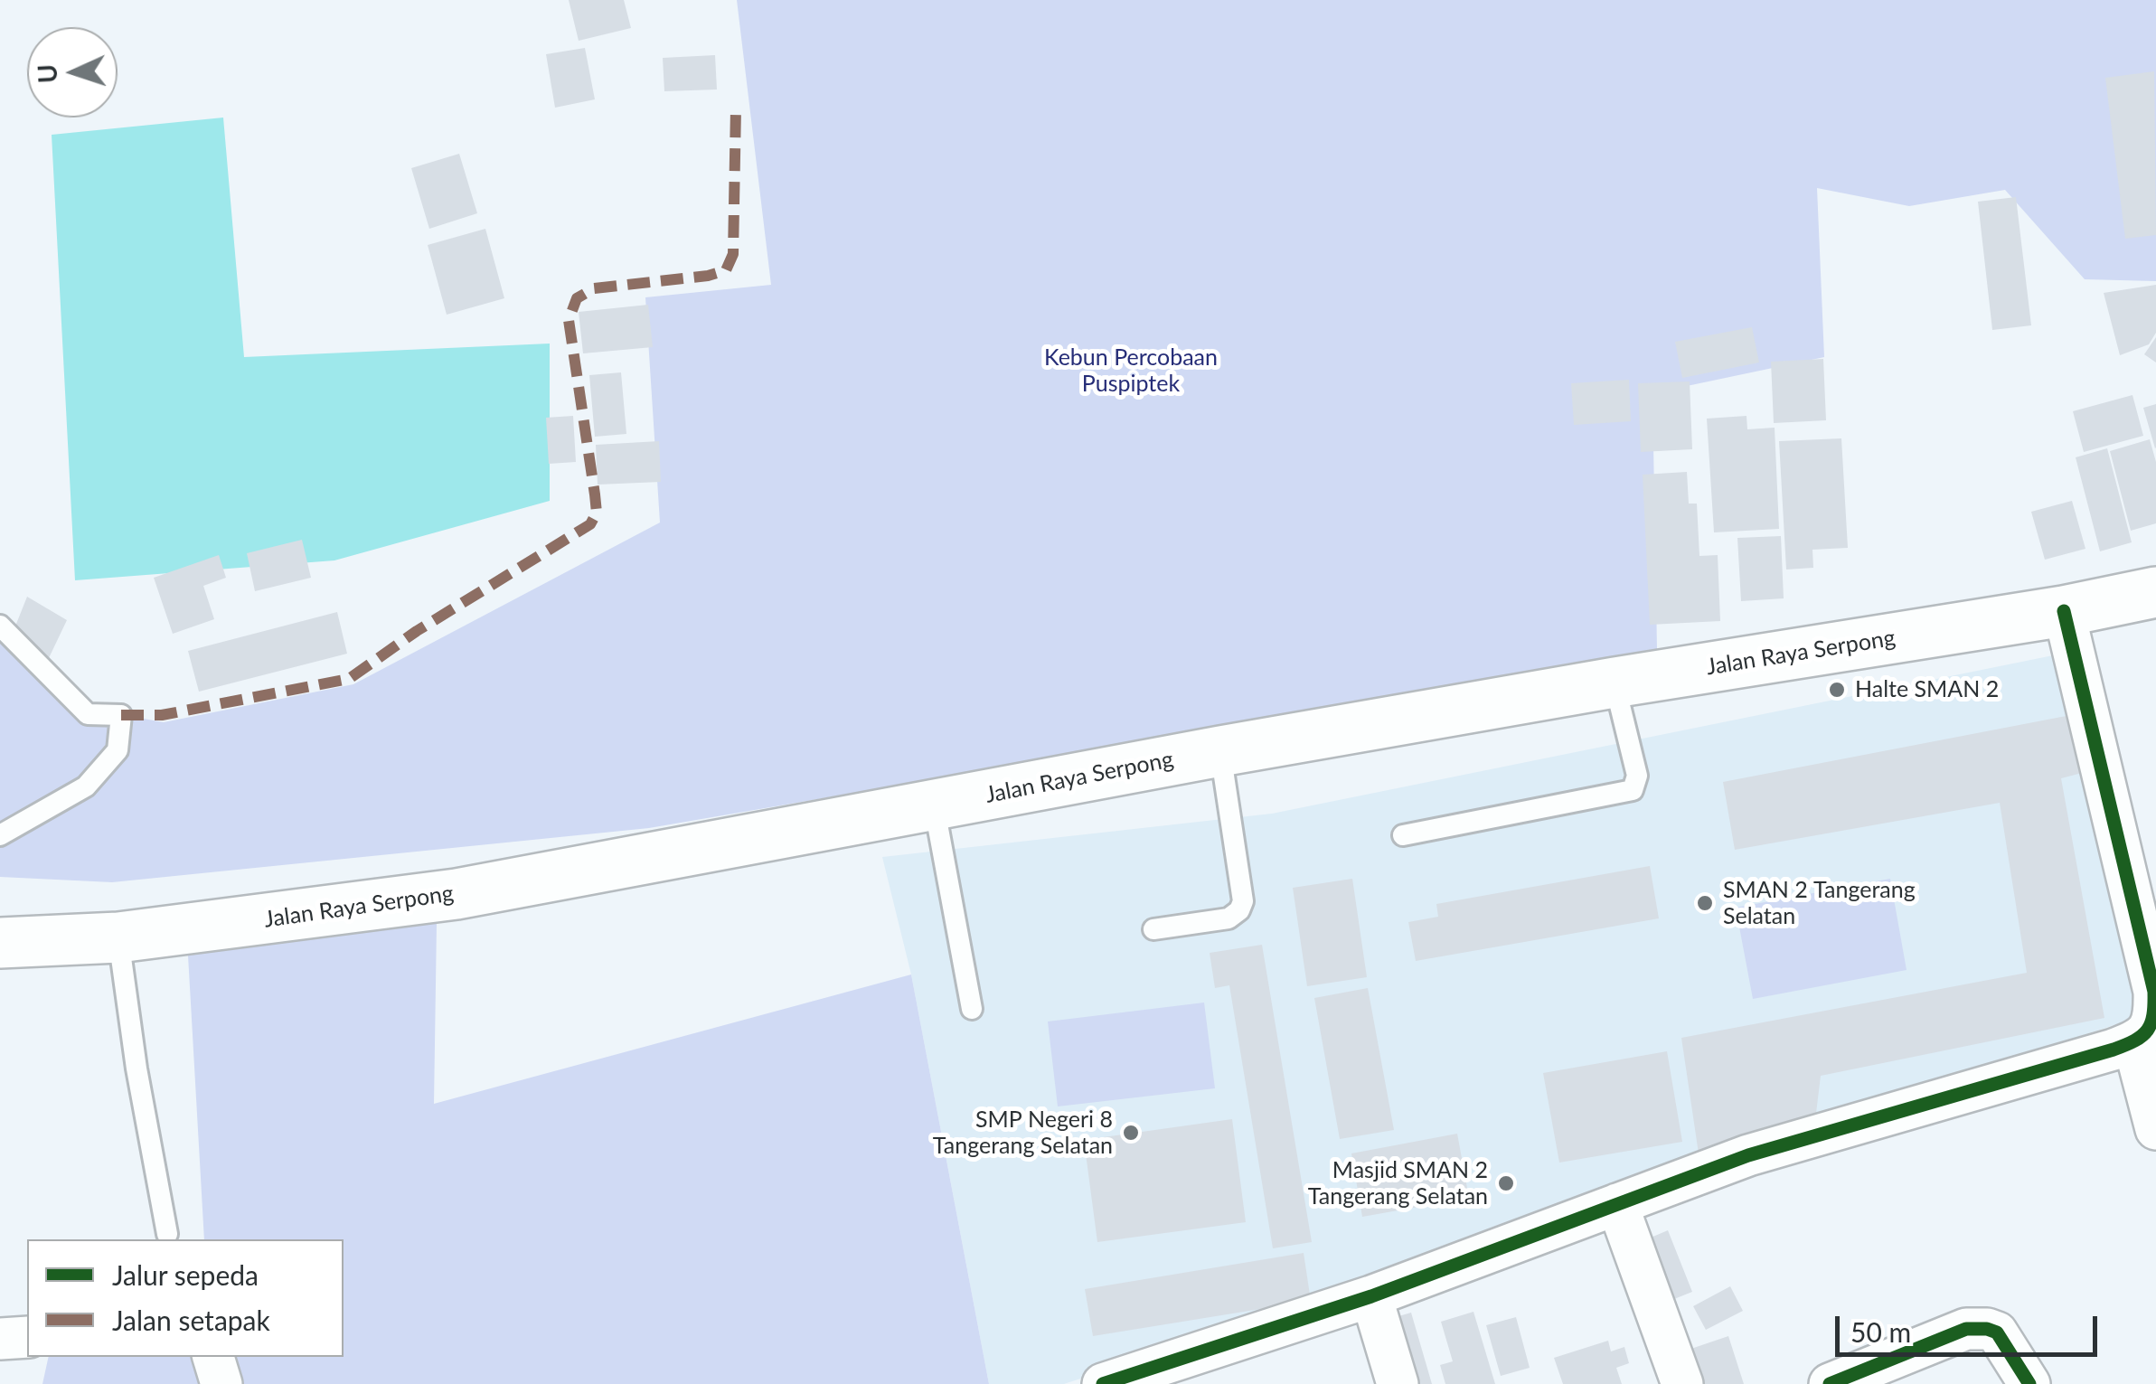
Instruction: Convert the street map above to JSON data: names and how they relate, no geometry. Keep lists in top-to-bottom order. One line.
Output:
{"streets":{"main road":["Jalan Raya Serpong"]},"parks":["Kebun Percobaan Puspiptek"],"places":["Halte SMAN 2","SMAN 2 Tangerang Selatan","SMP Negeri 8 Tangerang Selatan","Masjid SMAN 2 Tangerang Selatan"],"legend":["Jalur sepeda","Jalan setapak"],"scale_bar":"50 m","north":"left"}
